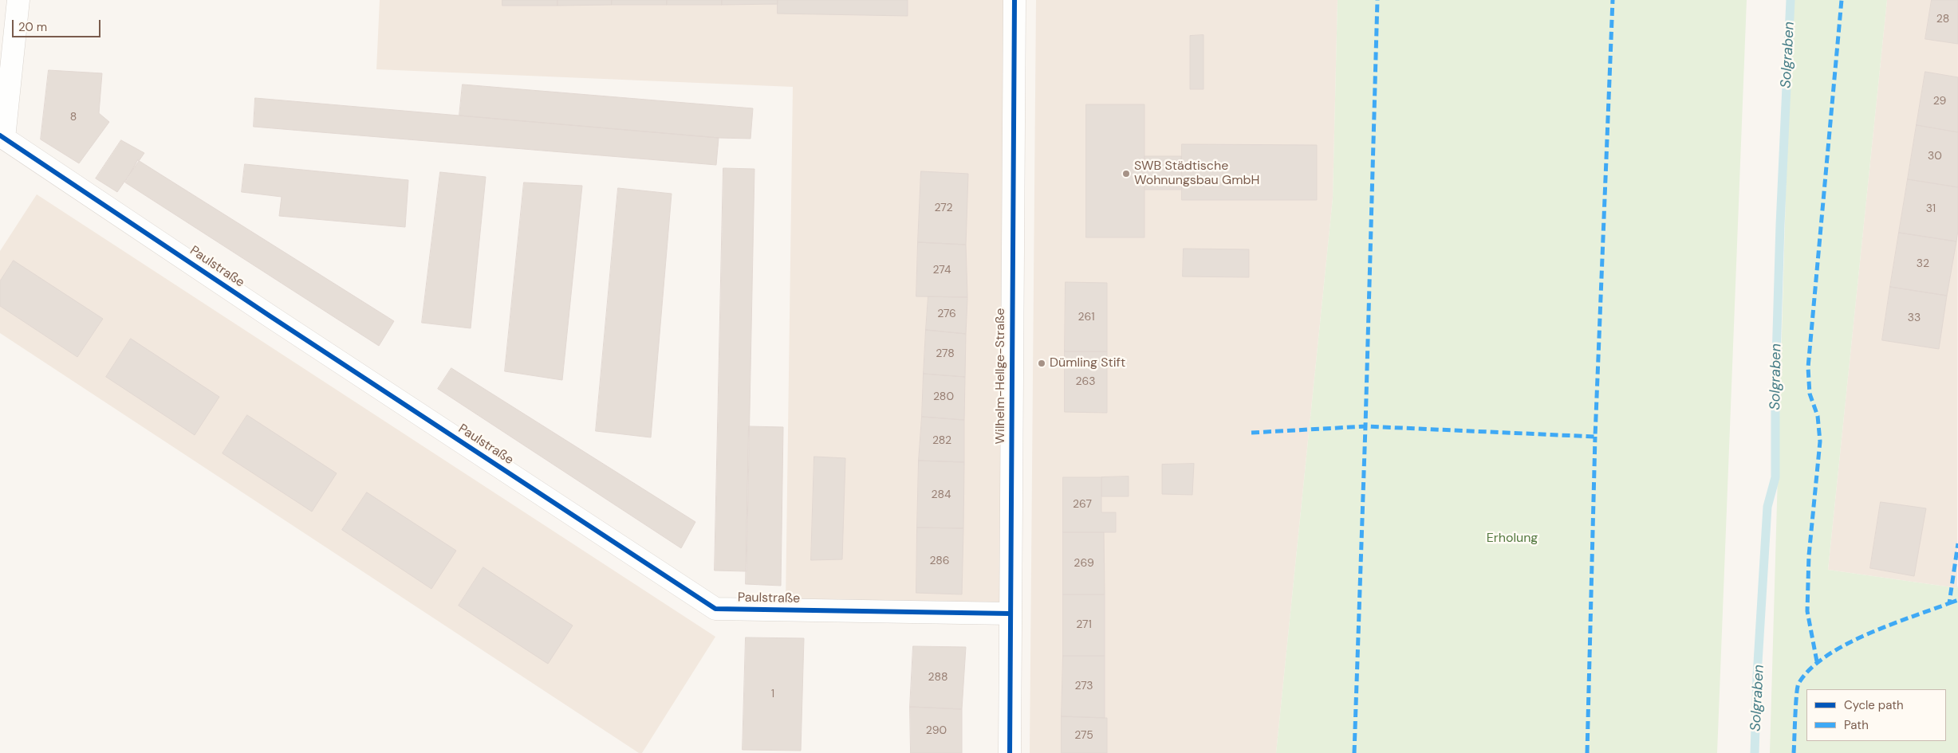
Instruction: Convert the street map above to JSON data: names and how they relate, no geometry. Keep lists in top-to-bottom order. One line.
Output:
{"streets":{"street":["Paulstraße","Wilhelm-Hellge-Straße"]},"crossings":[["Paulstraße","Wilhelm-Hellge-Straße"]],"water":["Solgraben"],"parks":["Erholung"],"places":["SWB Städtische Wohnungsbau GmbH","Dümling Stift"],"house_numbers":["28","29","8","30","272","31","32","274","276","261","33","278","263","280","282","284","267","286","269","271","288","273","1","290","275"],"legend":["Cycle path","Path"],"scale_bar":"20 m"}
